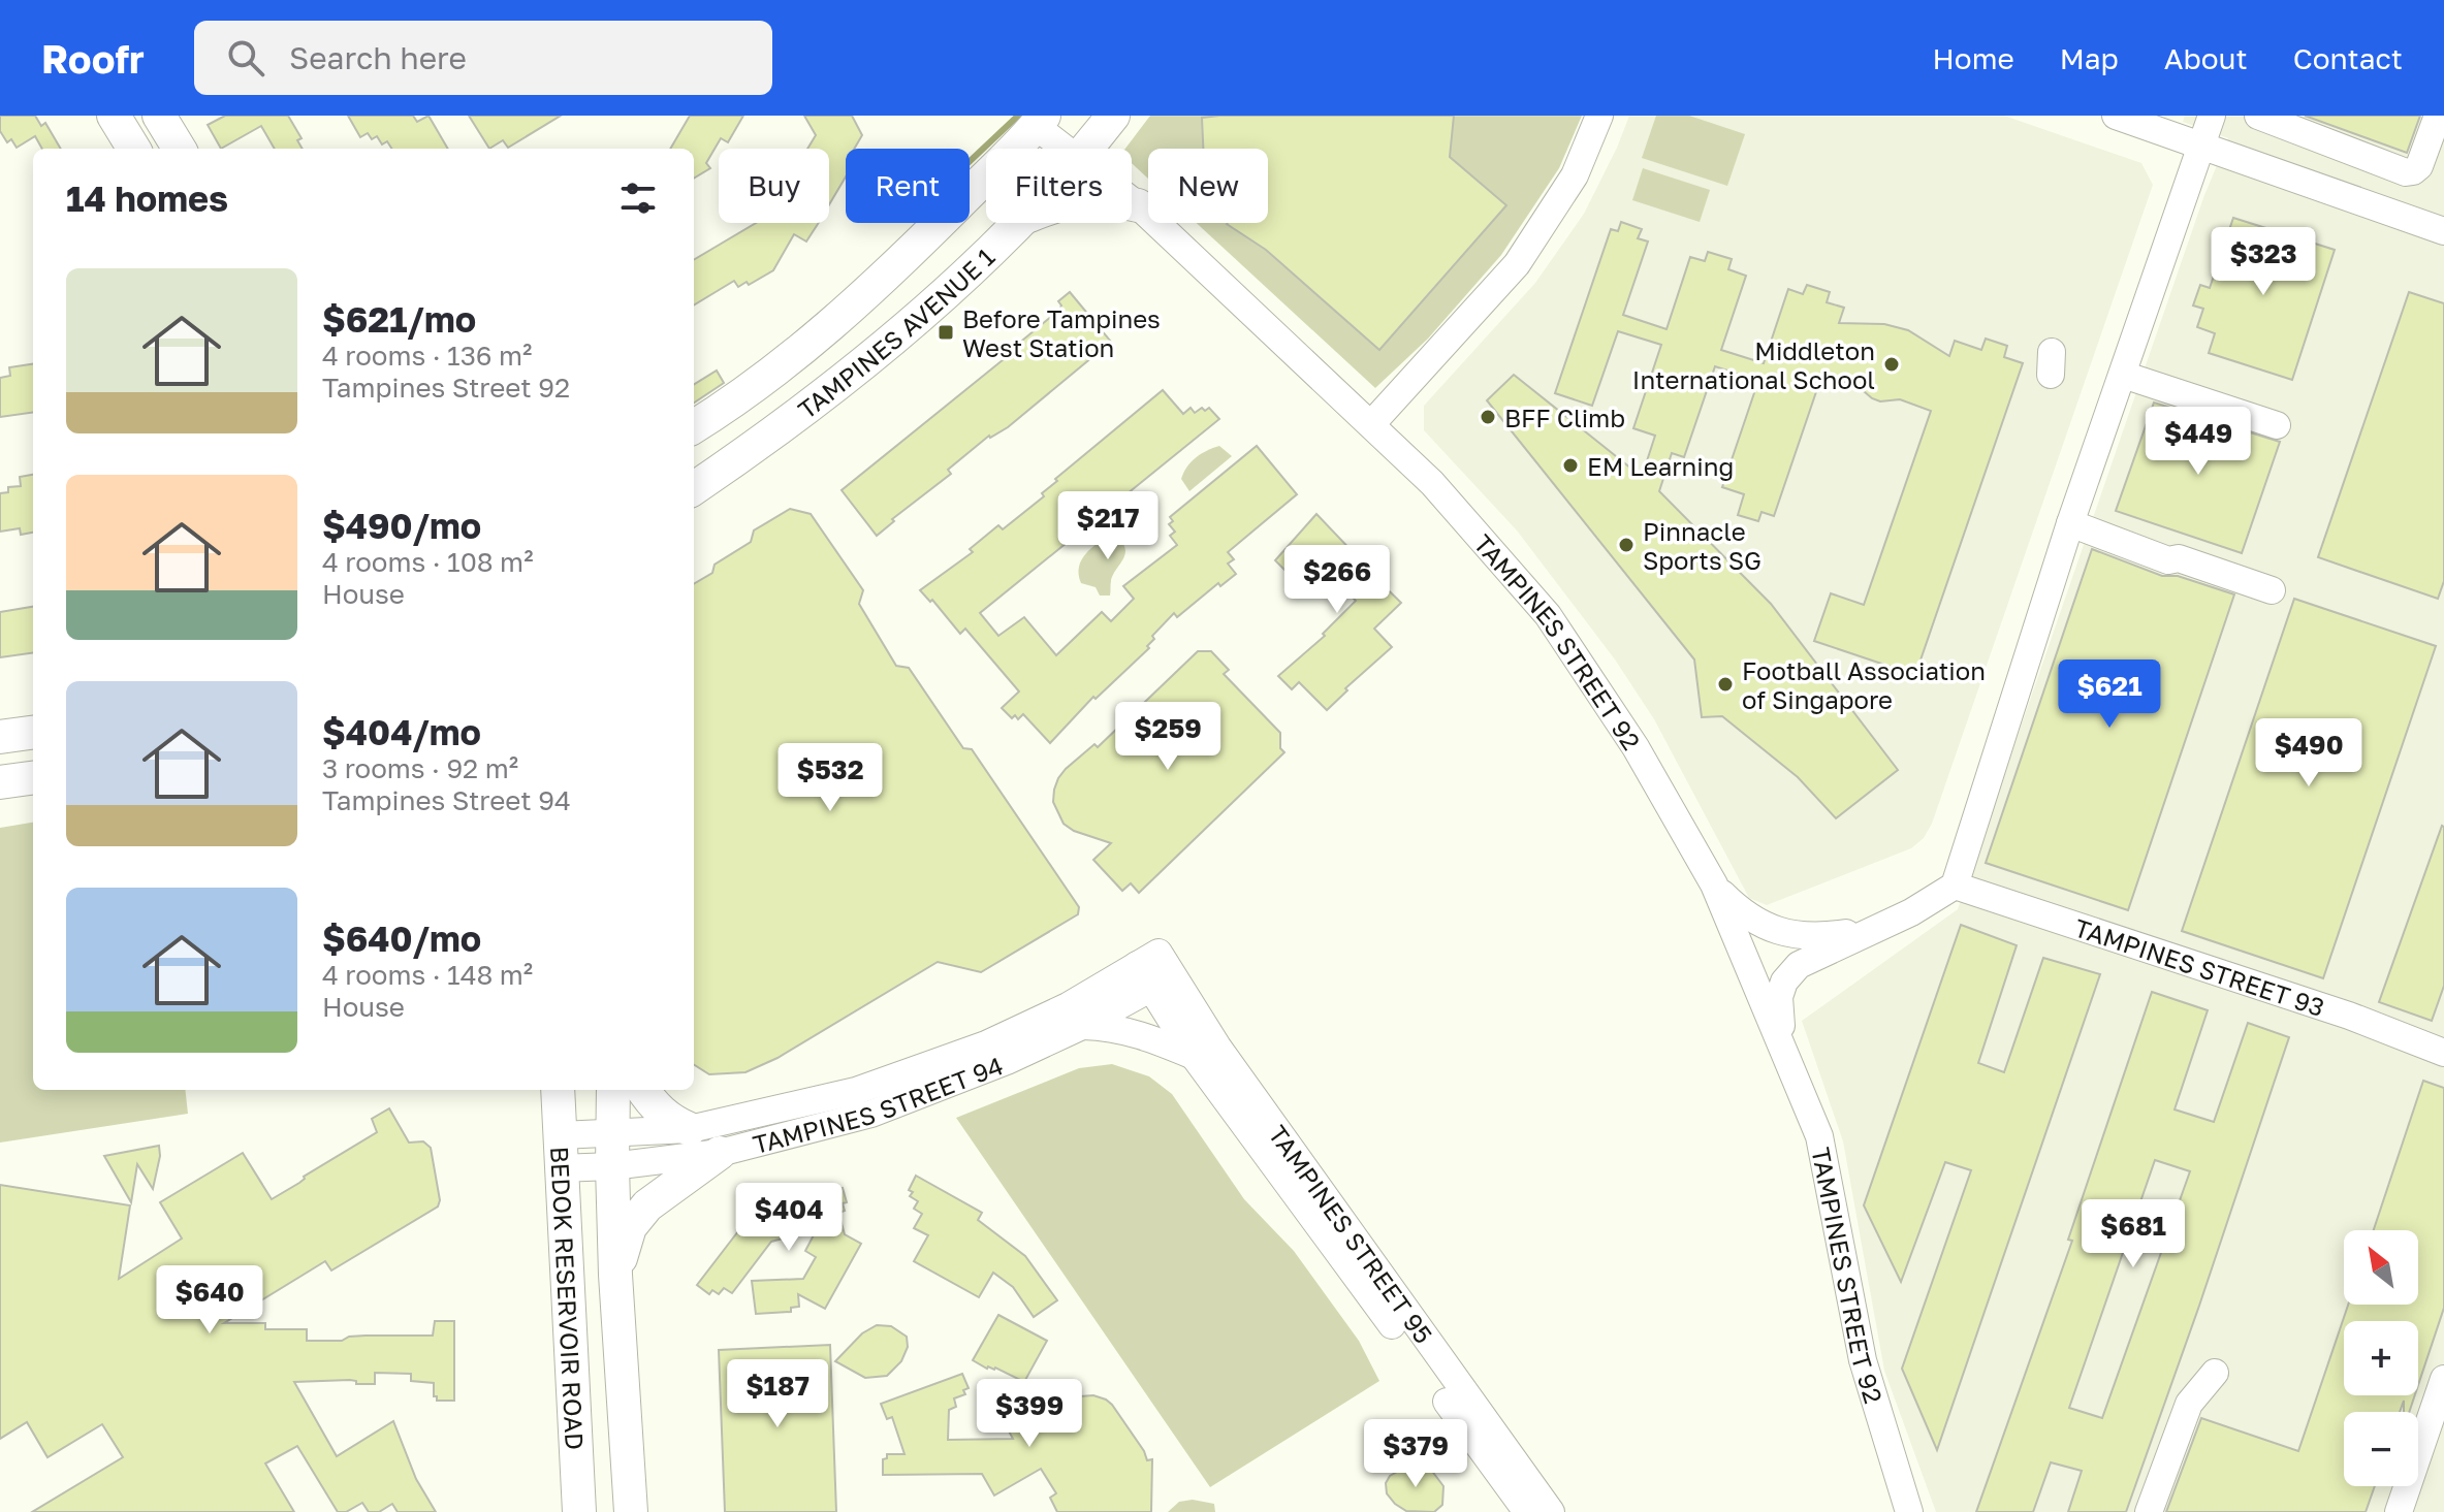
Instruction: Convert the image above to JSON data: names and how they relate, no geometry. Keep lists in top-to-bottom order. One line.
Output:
{"streets":{"main road":["TAMPINES AVENUE 1","BEDOK RESERVOIR ROAD"],"street":["TAMPINES STREET 92","TAMPINES STREET 93","TAMPINES STREET 94","TAMPINES STREET 95"]},"crossings":[["TAMPINES AVENUE 1","TAMPINES STREET 92"],["TAMPINES STREET 92","TAMPINES STREET 93"],["TAMPINES STREET 94","TAMPINES STREET 95"],["TAMPINES STREET 94","BEDOK RESERVOIR ROAD"]],"places":{"transit":["Before Tampines West Station"],"other":["Middleton International School","BFF Climb","EM Learning","Pinnacle Sports SG","Football Association of Singapore"]},"north":"top left","page":{"header":"Roofr","search":"Search here","nav":["Home","Map","About","Contact"],"chip":["Buy","Rent","Filters","New"],"heading":"14 homes","price":["$323","$449","$217","$266","$621","$259","$490","$532","$404","$681","$640","$187","$399","$379"],"list":[{"name":"$621/mo","note":"4 rooms · 136 m² · Tampines Street 92"},{"name":"$490/mo","note":"4 rooms · 108 m² · House"},{"name":"$404/mo","note":"3 rooms · 92 m² · Tampines Street 94"},{"name":"$640/mo","note":"4 rooms · 148 m² · House"}],"map_buttons":["+","−"]}}
